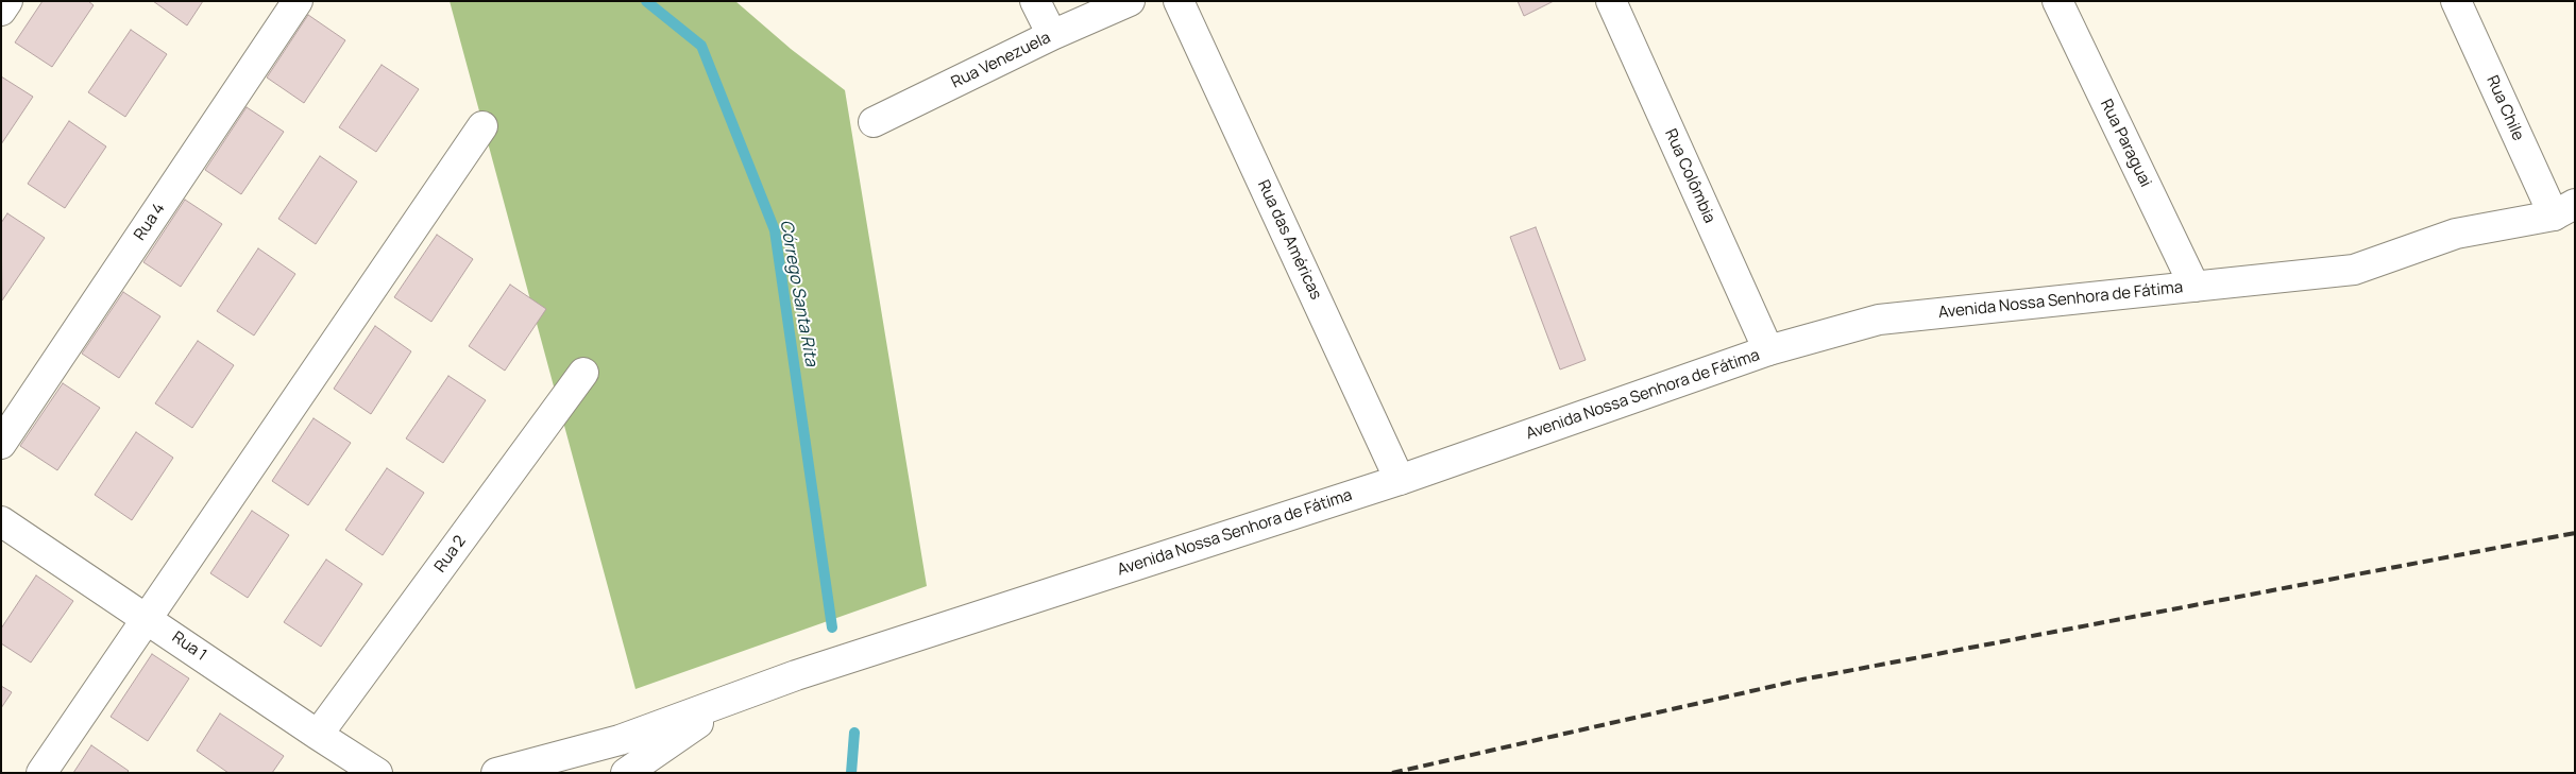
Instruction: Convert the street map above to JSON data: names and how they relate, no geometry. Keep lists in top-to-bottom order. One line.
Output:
{"streets":{"street":["Rua Venezuela","Rua Chile","Rua Paraguai","Rua Colômbia","Rua 4","Rua das Américas","Avenida Nossa Senhora de Fátima","Rua 2","Rua 1"]},"crossings":[["Rua Chile","Avenida Nossa Senhora de Fátima"],["Rua Paraguai","Avenida Nossa Senhora de Fátima"],["Rua Colômbia","Avenida Nossa Senhora de Fátima"],["Rua das Américas","Avenida Nossa Senhora de Fátima"],["Rua 2","Rua 1"]],"water":["Córrego Santa Rita"]}
